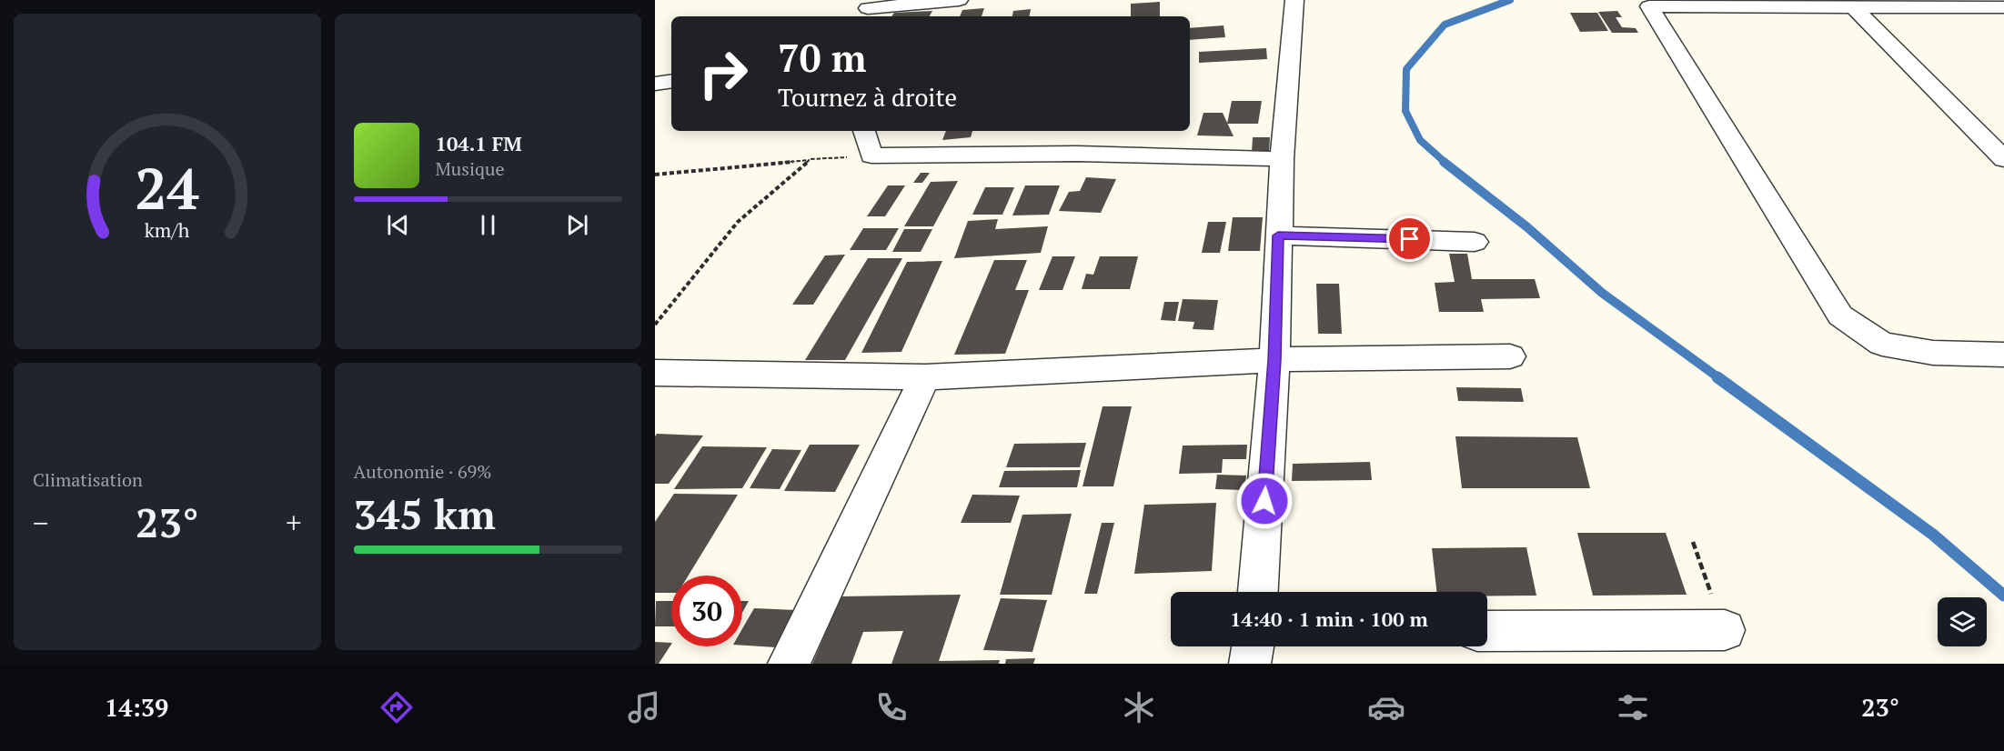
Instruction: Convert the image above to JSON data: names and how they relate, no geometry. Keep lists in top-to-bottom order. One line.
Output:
{"page":{"turn":["70 m","Tournez à droite"],"song":["104.1 FM","Musique"],"tile":["Climatisation",["Autonomie · 69%","345 km"]],"heat":["−","23°","+"],"limit":"30","trip":"14:40 · 1 min · 100 m","tabs":["14:39","23°"],"gauge":["24","km/h"]}}
